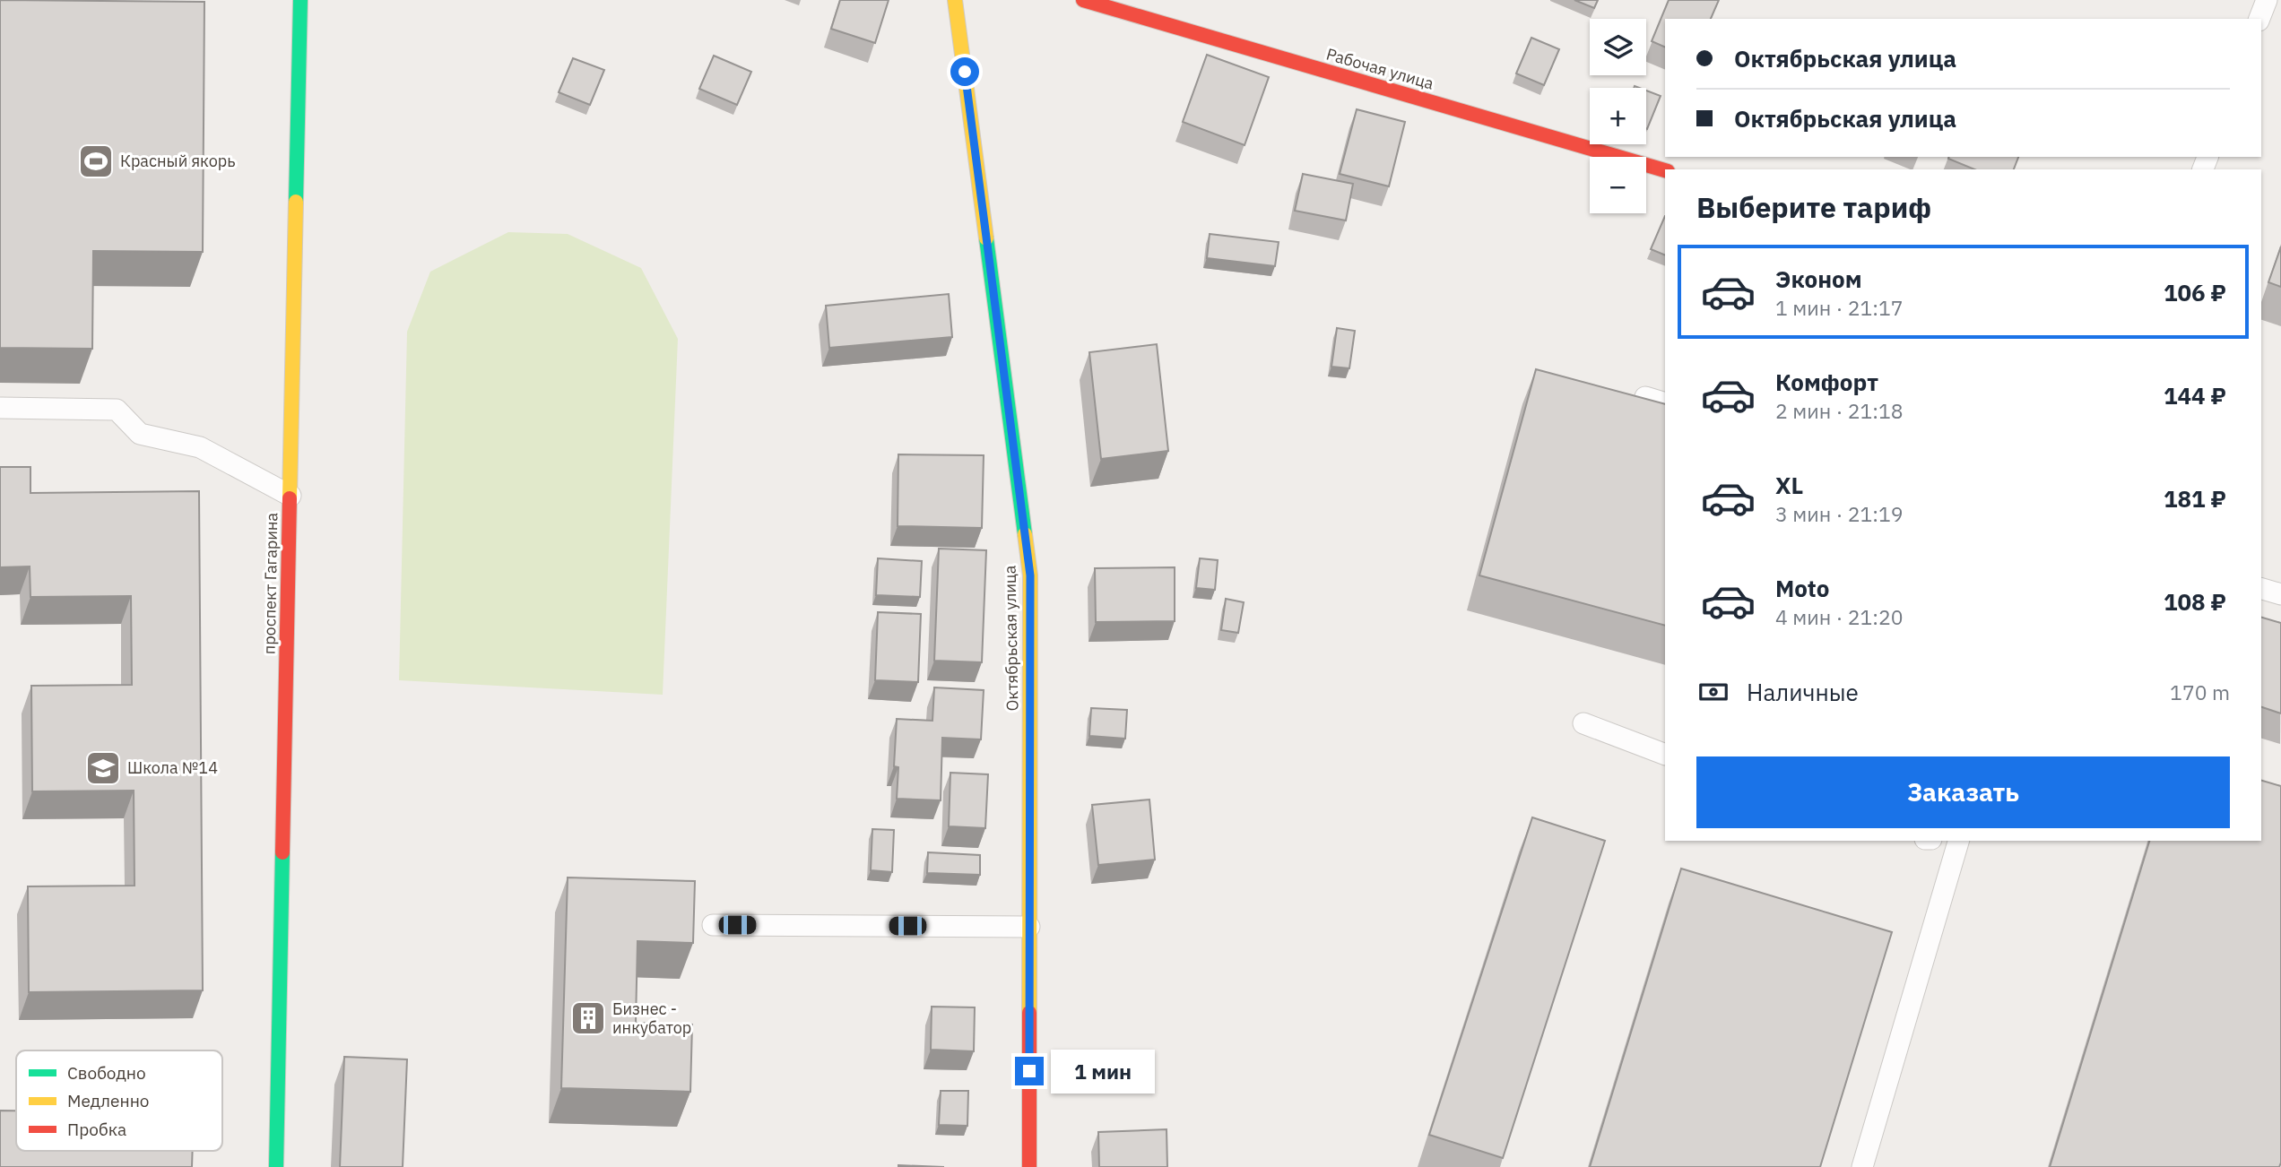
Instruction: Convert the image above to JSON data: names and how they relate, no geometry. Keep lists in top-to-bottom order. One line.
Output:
{"streets":{"street":["Рабочая улица","проспект Гагарина","Октябрьская улица"]},"places":{"sports":["Красный якорь"],"school or university":["Школа №14"],"building":["Бизнес - инкубатор"]},"legend":["Свободно","Медленно","Пробка"],"page":{"map_buttons":["+","−"],"banner":["Октябрьская улица","Октябрьская улица"],"heading":"Выберите тариф","list":[{"name":"Эконом","note":"1 мин · 21:17","value":"106 ₽"},{"name":"Комфорт","note":"2 мин · 21:18","value":"144 ₽"},{"name":"XL","note":"3 мин · 21:19","value":"181 ₽"},{"name":"Moto","note":"4 мин · 21:20","value":"108 ₽"}],"pay":["Наличные","170 m"],"buttons":"Заказать","bubble":"1 мин"}}
